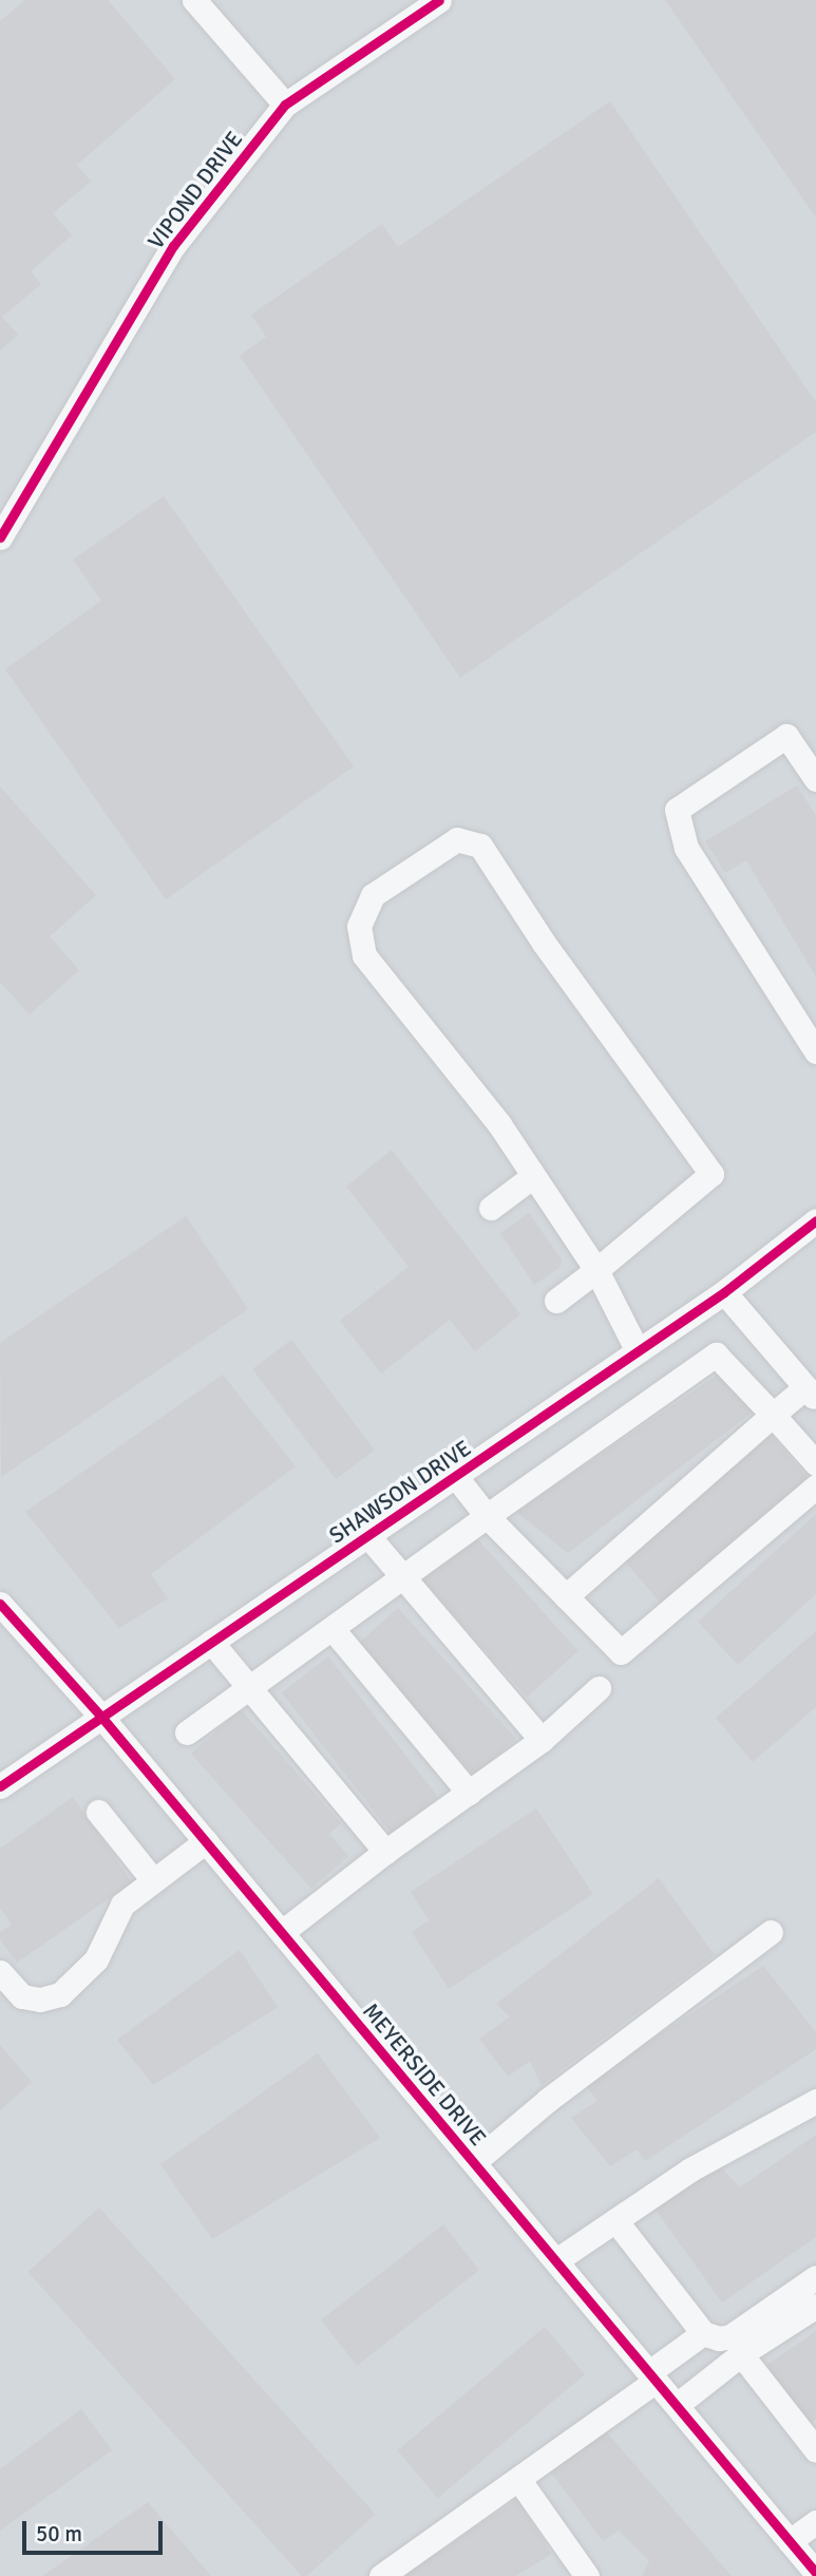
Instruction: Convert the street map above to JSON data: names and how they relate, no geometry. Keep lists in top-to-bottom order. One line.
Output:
{"streets":{"street":["VIPOND DRIVE","SHAWSON DRIVE","MEYERSIDE DRIVE"]},"crossings":[["SHAWSON DRIVE","MEYERSIDE DRIVE"]],"scale_bar":"50 m"}
